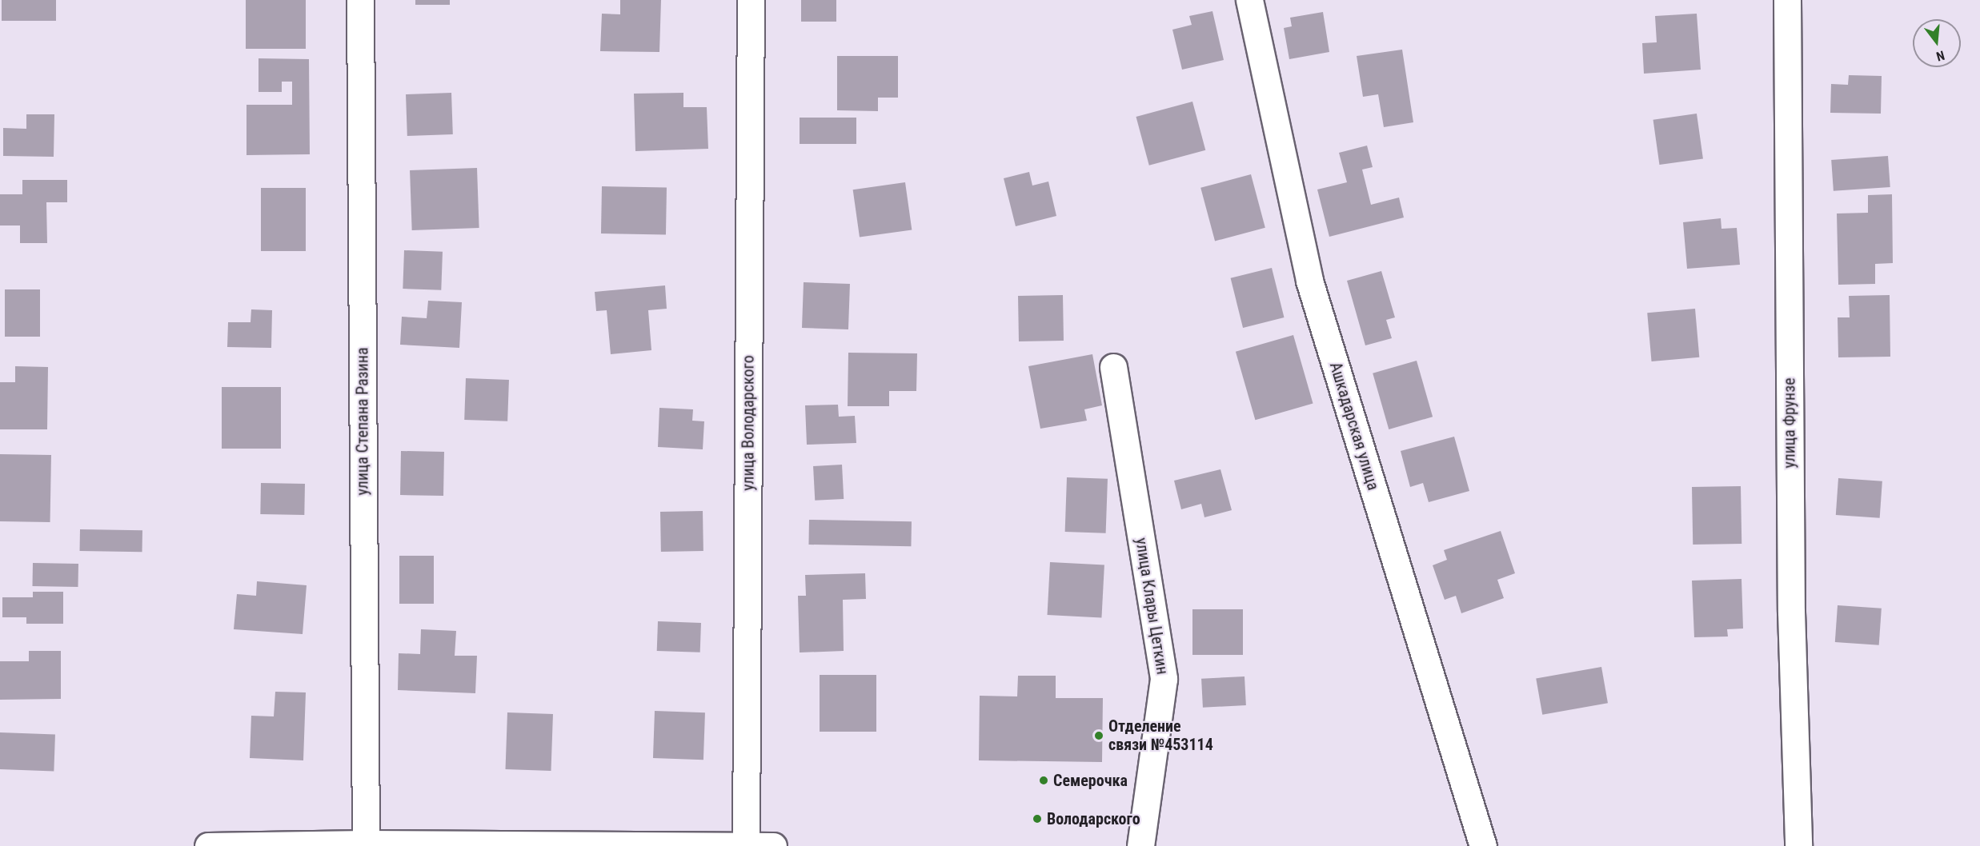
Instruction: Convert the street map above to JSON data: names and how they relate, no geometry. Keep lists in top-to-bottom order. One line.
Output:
{"streets":{"street":["улица Степана Разина","улица Володарского","улица Фрунзе","Ашкадарская улица","улица Клары Цеткин"]},"places":["Отделение связи №453114","Семерочка","Володарского"],"north":"bottom"}
